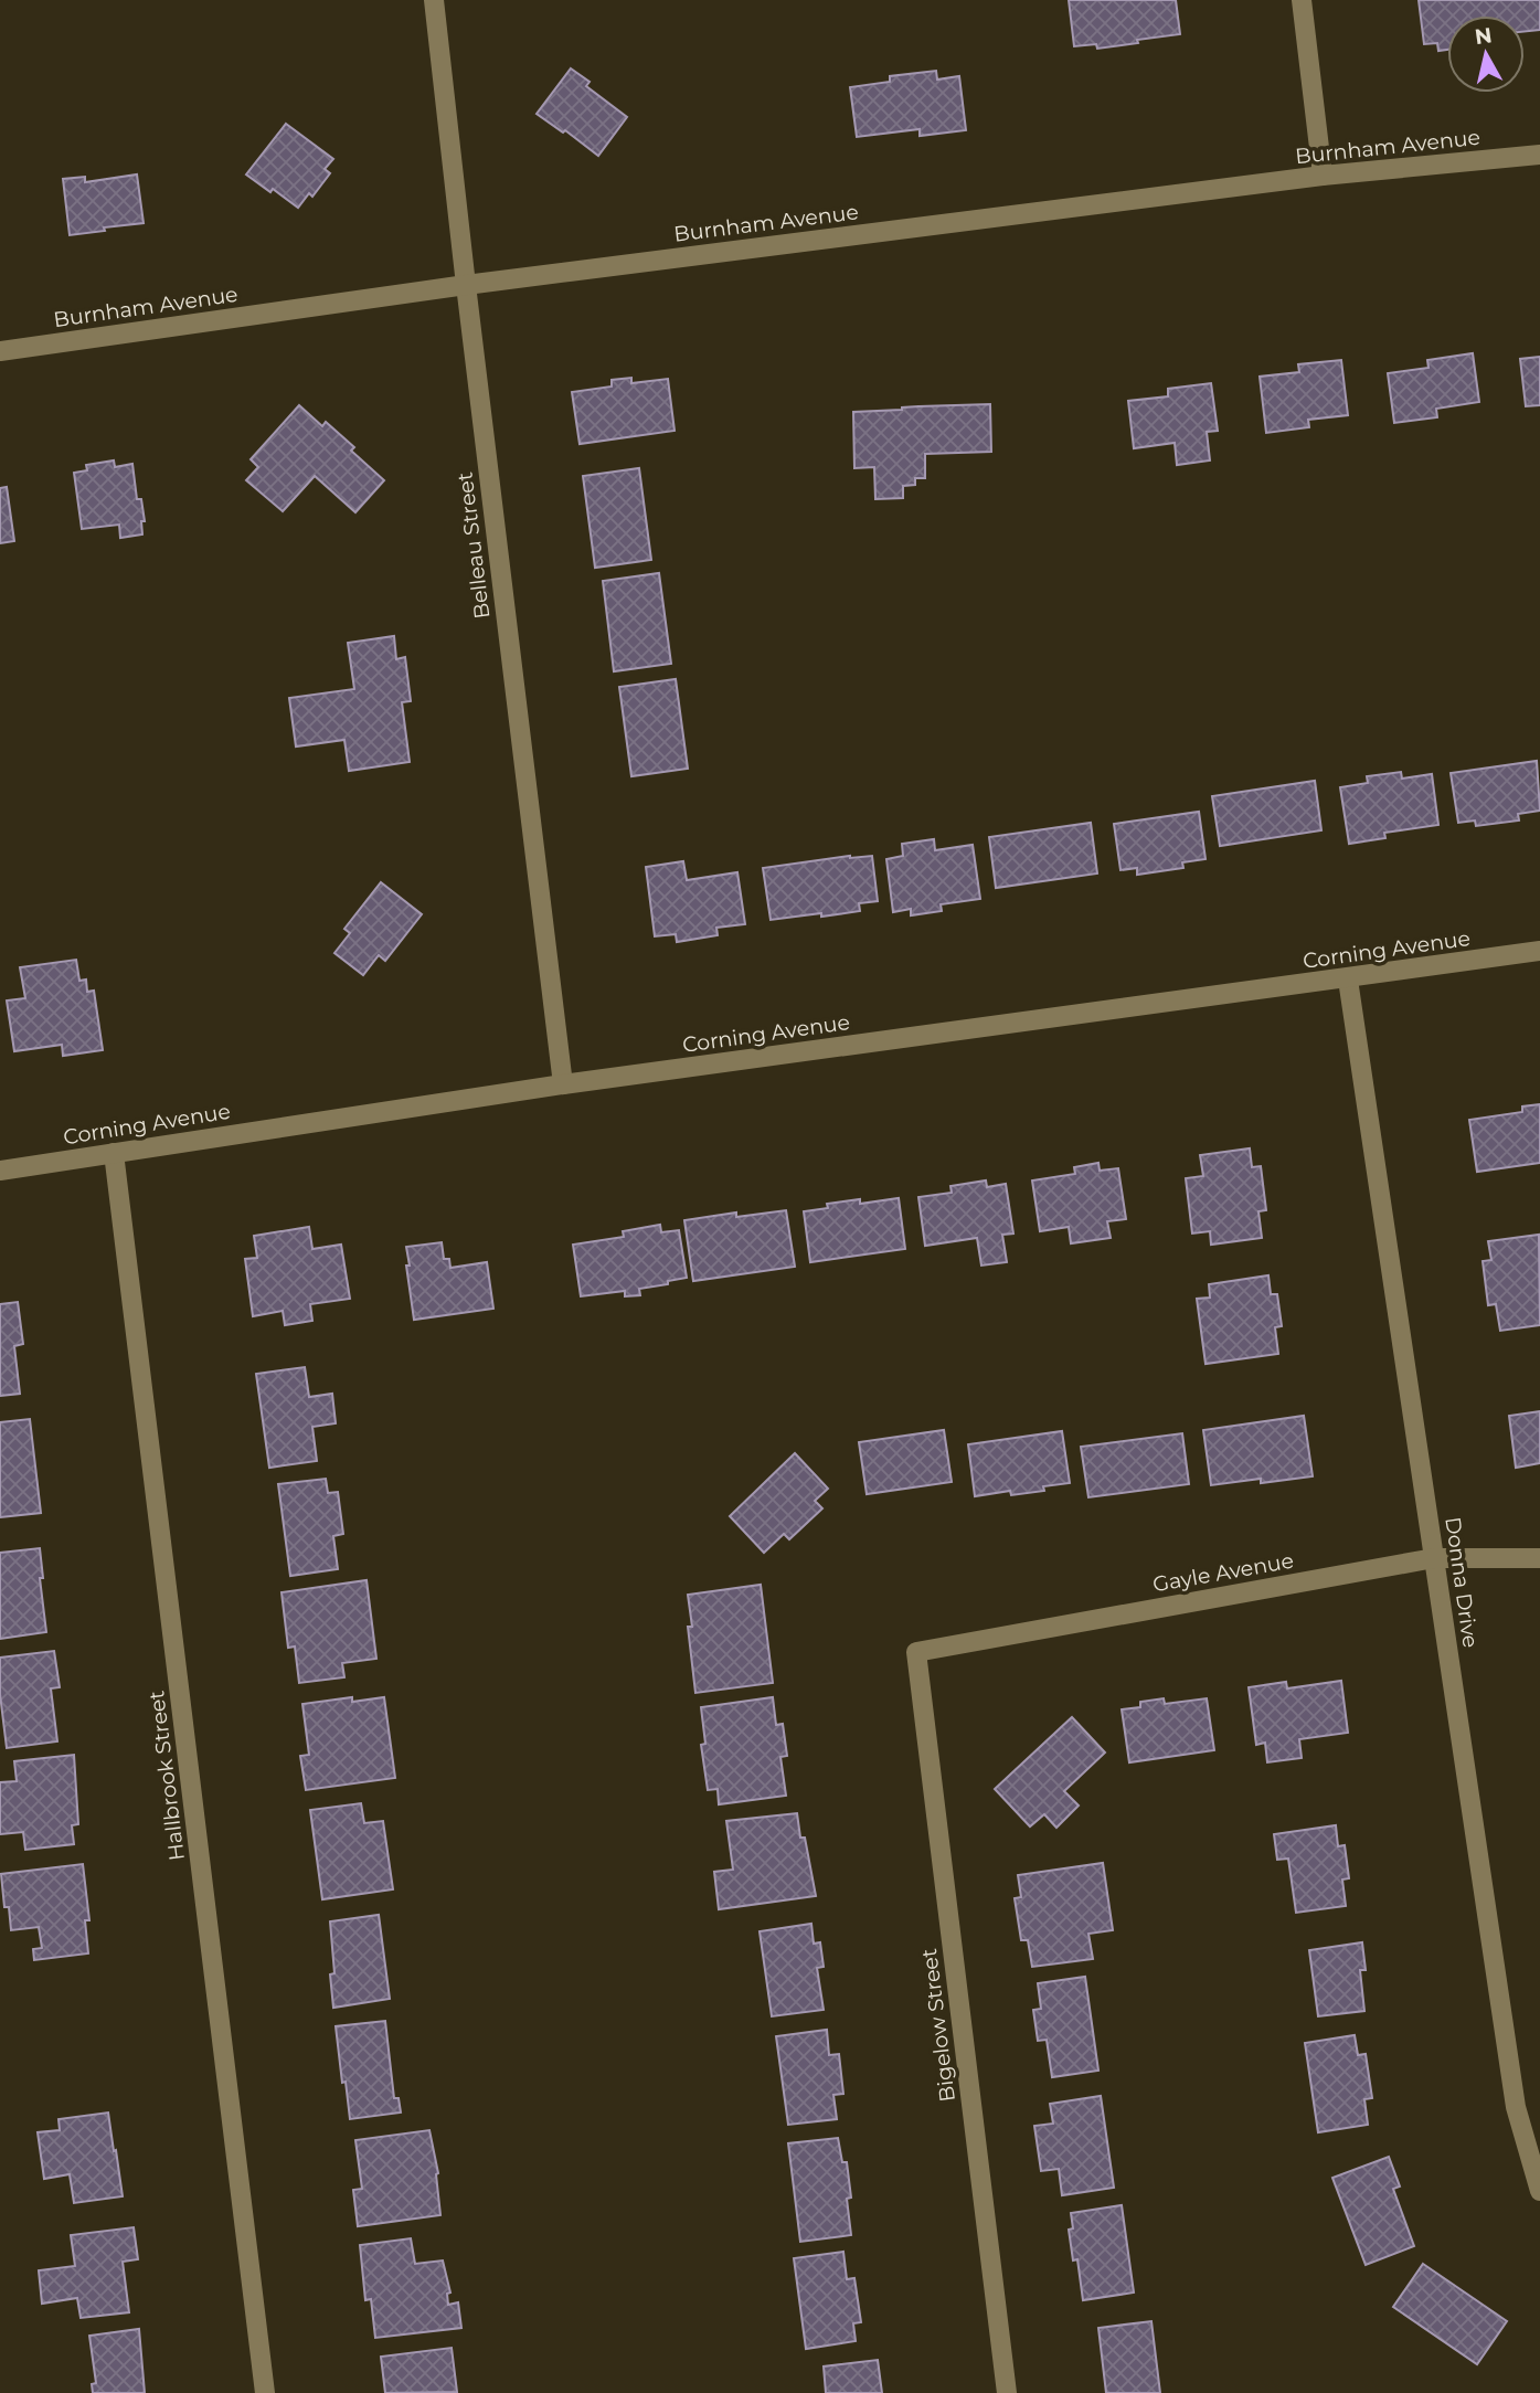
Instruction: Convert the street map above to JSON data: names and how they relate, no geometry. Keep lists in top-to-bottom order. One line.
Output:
{"streets":{"street":["Burnham Avenue","Belleau Street","Corning Avenue","Gayle Avenue","Donna Drive","Hallbrook Street","Bigelow Street"]},"crossings":[["Burnham Avenue","Belleau Street"],["Belleau Street","Corning Avenue"],["Corning Avenue","Donna Drive"],["Corning Avenue","Hallbrook Street"],["Gayle Avenue","Donna Drive"],["Gayle Avenue","Bigelow Street"]],"north":"top"}
